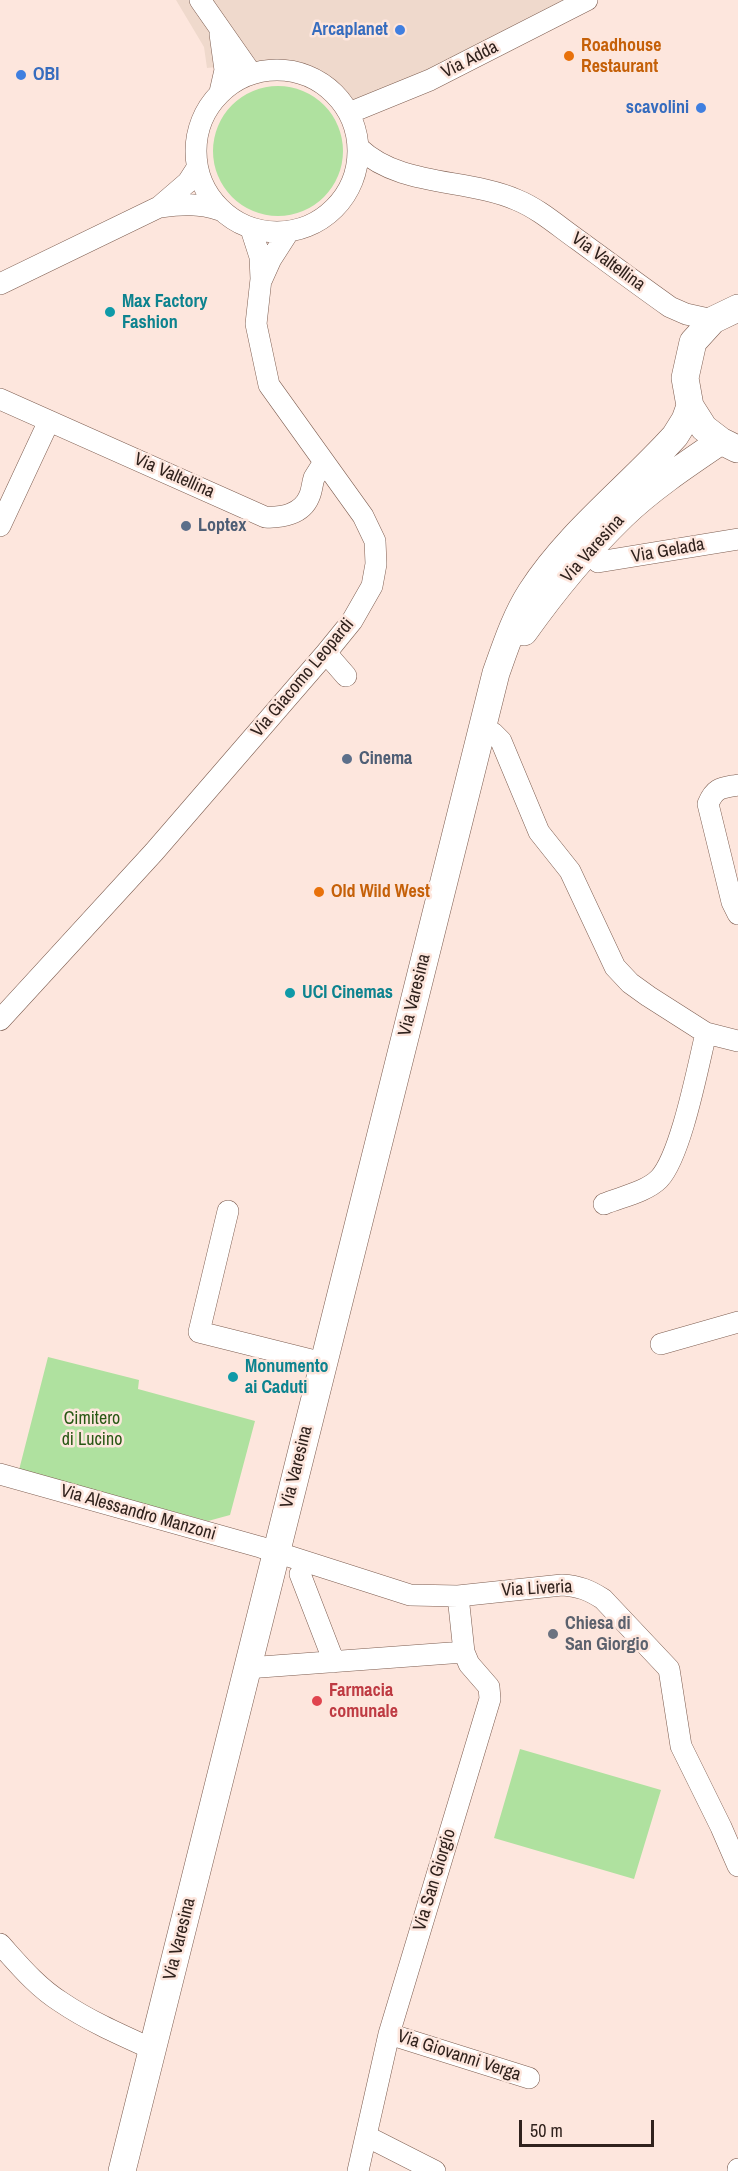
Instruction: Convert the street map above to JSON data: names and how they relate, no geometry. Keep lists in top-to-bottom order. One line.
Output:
{"streets":{"main road":["Via Varesina"],"street":["Via Adda","Via Valtellina","Via Gelada","Via Giacomo Leopardi","Via Alessandro Manzoni","Via Liveria","Via San Giorgio","Via Giovanni Verga"]},"crossings":[["Via Adda","Via Valtellina"],["Via Adda","Via Giacomo Leopardi"],["Via Valtellina","Via Giacomo Leopardi"],["Via Varesina","Via Alessandro Manzoni"],["Via Varesina","Via Liveria"],["Via Alessandro Manzoni","Via Liveria"],["Via Liveria","Via San Giorgio"],["Via San Giorgio","Via Giovanni Verga"]],"parks":["Cimitero di Lucino"],"places":["Arcaplanet","Roadhouse Restaurant","OBI","scavolini","Max Factory Fashion","Loptex","Cinema","Old Wild West","UCI Cinemas","Monumento ai Caduti","Chiesa di San Giorgio","Farmacia comunale"],"scale_bar":"50 m"}
